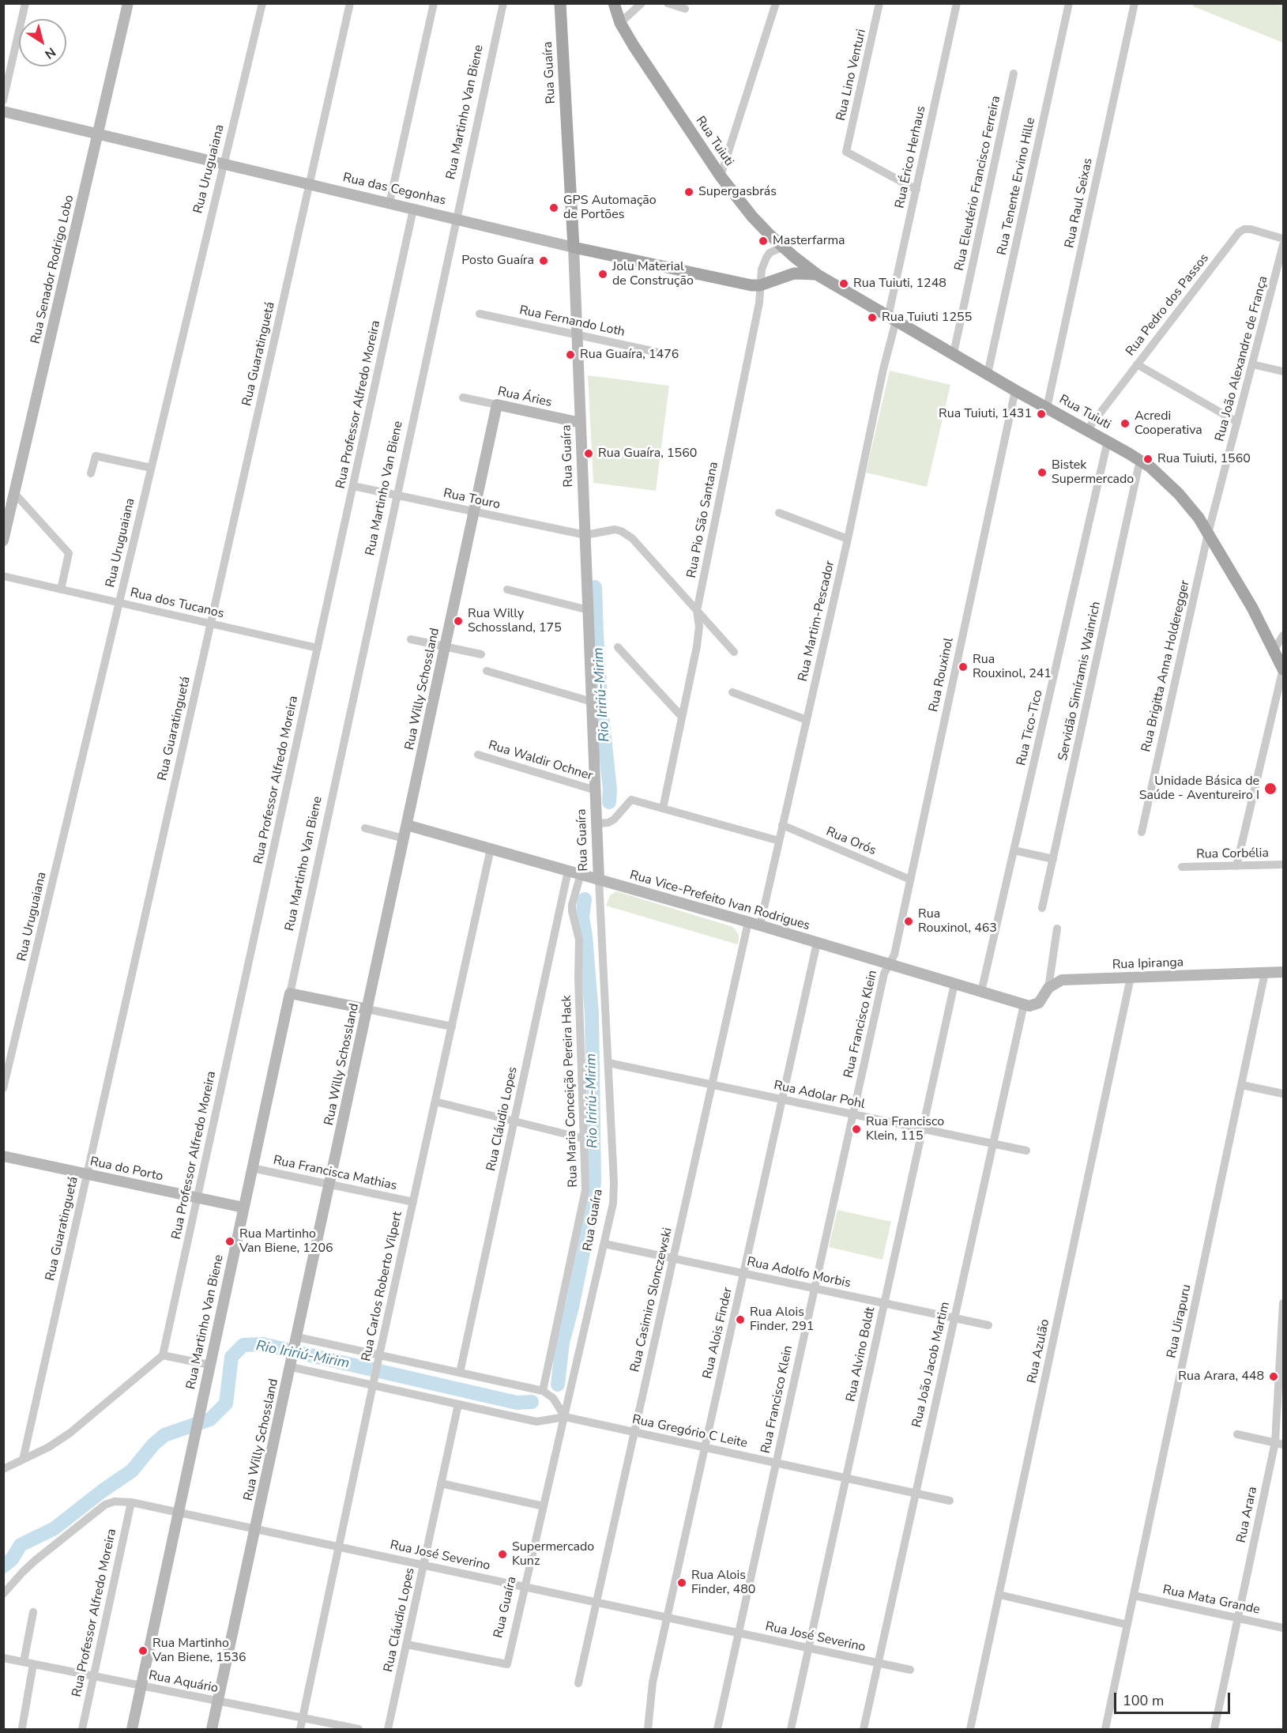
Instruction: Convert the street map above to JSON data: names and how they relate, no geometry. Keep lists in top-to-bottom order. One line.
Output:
{"streets":{"main road":["Rua Guaíra","Rua Tuiuti","Rua das Cegonhas"],"street":["Rua Lino Venturi","Rua Martinho Van Biene","Rua Érico Herhaus","Rua Uruguaiana","Rua Eleutério Francisco Ferreira","Rua Tenente Ervino Hille","Rua Raul Seixas","Rua Senador Rodrigo Lobo","Rua Pedro dos Passos","Rua Fernando Loth","Rua Guaratinguetá","Rua João Alexandre de França","Rua Áries","Rua Professor Alfredo Moreira","Rua Touro","Rua Pio São Santana","Rua dos Tucanos","Rua Martim-Pescador","Rua Brigitta Anna Holderegger","Rua Rouxinol","Servidão Simíramis Wainrich","Rua Willy Schossland","Rua Tico-Tico","Rua Waldir Ochner","Rua Orós","Rua Corbélia","Rua Vice-Prefeito Ivan Rodrigues","Rua Ipiranga","Rua Francisco Klein","Rua Maria Conceição Pereira Hack","Rua Adolar Pohl","Rua Cláudio Lopes","Rua do Porto","Rua Francisca Mathias","Rua Adolfo Morbis","Rua Carlos Roberto Vilpert","Rua Casimiro Slonczewski","Rua Uirapuru","Rua Alois Finder","Rua Azulão","Rua Alvino Boldt","Rua João Jacob Martim","Rua Gregório C Leite","Rua Arara","Rua José Severino","Rua Mata Grande","Rua Aquário"]},"crossings":[["Rua Guaíra","Rua das Cegonhas"],["Rua Guaíra","Rua Fernando Loth"],["Rua Guaíra","Rua Áries"],["Rua Guaíra","Rua Touro"],["Rua Guaíra","Rua Waldir Ochner"],["Rua Guaíra","Rua Vice-Prefeito Ivan Rodrigues"],["Rua Guaíra","Rua Adolar Pohl"],["Rua Guaíra","Rua Cláudio Lopes"],["Rua Guaíra","Rua Adolfo Morbis"],["Rua Guaíra","Rua Gregório C Leite"],["Rua Guaíra","Rua José Severino"],["Rua Lino Venturi","Rua Érico Herhaus"],["Rua Martinho Van Biene","Rua das Cegonhas"],["Rua Martinho Van Biene","Rua Touro"],["Rua Martinho Van Biene","Rua do Porto"],["Rua Martinho Van Biene","Rua Francisca Mathias"],["Rua Martinho Van Biene","Rua José Severino"],["Rua Martinho Van Biene","Rua Aquário"],["Rua Tuiuti","Rua Érico Herhaus"],["Rua Tuiuti","Rua Eleutério Francisco Ferreira"],["Rua Tuiuti","Rua Tenente Ervino Hille"],["Rua Tuiuti","Rua das Cegonhas"],["Rua Tuiuti","Rua Raul Seixas"],["Rua Tuiuti","Rua Pedro dos Passos"],["Rua Tuiuti","Rua João Alexandre de França"],["Rua Tuiuti","Rua Pio São Santana"],["Rua Tuiuti","Rua Martim-Pescador"],["Rua Tuiuti","Rua Brigitta Anna Holderegger"],["Rua Tuiuti","Rua Rouxinol"],["Rua Tuiuti","Servidão Simíramis Wainrich"],["Rua Tuiuti","Rua Tico-Tico"],["Rua Érico Herhaus","Rua Martim-Pescador"],["Rua Uruguaiana","Rua das Cegonhas"],["Rua Uruguaiana","Rua dos Tucanos"],["Rua das Cegonhas","Rua Senador Rodrigo Lobo"],["Rua das Cegonhas","Rua Guaratinguetá"],["Rua das Cegonhas","Rua Professor Alfredo Moreira"],["Rua das Cegonhas","Rua Pio São Santana"],["Rua Guaratinguetá","Rua dos Tucanos"],["Rua Guaratinguetá","Rua do Porto"],["Rua João Alexandre de França","Rua Brigitta Anna Holderegger"],["Rua Áries","Rua Willy Schossland"],["Rua Professor Alfredo Moreira","Rua Touro"],["Rua Professor Alfredo Moreira","Rua dos Tucanos"],["Rua Professor Alfredo Moreira","Rua do Porto"],["Rua Professor Alfredo Moreira","Rua José Severino"],["Rua Professor Alfredo Moreira","Rua Aquário"],["Rua Touro","Rua Willy Schossland"],["Rua Martim-Pescador","Rua Orós"],["Rua Martim-Pescador","Rua Vice-Prefeito Ivan Rodrigues"],["Rua Rouxinol","Rua Orós"],["Rua Rouxinol","Rua Vice-Prefeito Ivan Rodrigues"],["Rua Rouxinol","Rua Francisco Klein"],["Rua Willy Schossland","Rua Vice-Prefeito Ivan Rodrigues"],["Rua Willy Schossland","Rua Francisca Mathias"],["Rua Willy Schossland","Rua Gregório C Leite"],["Rua Willy Schossland","Rua José Severino"],["Rua Willy Schossland","Rua Aquário"],["Rua Tico-Tico","Rua Vice-Prefeito Ivan Rodrigues"],["Rua Vice-Prefeito Ivan Rodrigues","Rua Ipiranga"],["Rua Vice-Prefeito Ivan Rodrigues","Rua Francisco Klein"],["Rua Vice-Prefeito Ivan Rodrigues","Rua Maria Conceição Pereira Hack"],["Rua Vice-Prefeito Ivan Rodrigues","Rua Cláudio Lopes"],["Rua Vice-Prefeito Ivan Rodrigues","Rua Carlos Roberto Vilpert"],["Rua Vice-Prefeito Ivan Rodrigues","Rua Casimiro Slonczewski"],["Rua Vice-Prefeito Ivan Rodrigues","Rua Alois Finder"],["Rua Vice-Prefeito Ivan Rodrigues","Rua Alvino Boldt"],["Rua Vice-Prefeito Ivan Rodrigues","Rua João Jacob Martim"],["Rua Ipiranga","Rua Uirapuru"],["Rua Ipiranga","Rua Azulão"],["Rua Ipiranga","Rua João Jacob Martim"],["Rua Francisco Klein","Rua Adolar Pohl"],["Rua Francisco Klein","Rua Adolfo Morbis"],["Rua Francisco Klein","Rua Gregório C Leite"],["Rua Francisco Klein","Rua José Severino"],["Rua Adolar Pohl","Rua Casimiro Slonczewski"],["Rua Adolar Pohl","Rua Alois Finder"],["Rua Adolar Pohl","Rua Alvino Boldt"],["Rua Adolar Pohl","Rua João Jacob Martim"],["Rua Cláudio Lopes","Rua Gregório C Leite"],["Rua Cláudio Lopes","Rua José Severino"],["Rua Francisca Mathias","Rua Carlos Roberto Vilpert"],["Rua Adolfo Morbis","Rua Casimiro Slonczewski"],["Rua Adolfo Morbis","Rua Alois Finder"],["Rua Adolfo Morbis","Rua Alvino Boldt"],["Rua Adolfo Morbis","Rua João Jacob Martim"],["Rua Carlos Roberto Vilpert","Rua Gregório C Leite"],["Rua Carlos Roberto Vilpert","Rua José Severino"],["Rua Carlos Roberto Vilpert","Rua Aquário"],["Rua Casimiro Slonczewski","Rua Gregório C Leite"],["Rua Casimiro Slonczewski","Rua José Severino"],["Rua Uirapuru","Rua Mata Grande"],["Rua Alois Finder","Rua Gregório C Leite"],["Rua Alois Finder","Rua José Severino"],["Rua Alvino Boldt","Rua Gregório C Leite"],["Rua Alvino Boldt","Rua José Severino"],["Rua João Jacob Martim","Rua Gregório C Leite"],["Rua João Jacob Martim","Rua José Severino"],["Rua Arara","Rua Mata Grande"]],"water":["Rio Iririú-Mirim"],"places":["Supergasbrás","GPS Automação de Portões","Masterfarma","Posto Guaíra","Jolu Material de Construção","Rua Tuiuti, 1248","Rua Tuiuti 1255","Rua Guaíra, 1476","Rua Tuiuti, 1431","Acredi Cooperativa","Rua Guaíra, 1560","Rua Tuiuti, 1560","Bistek Supermercado","Rua Willy Schossland, 175","Rua Rouxinol, 241","Unidade Básica de Saúde - Aventureiro I","Rua Rouxinol, 463","Rua Francisco Klein, 115","Rua Martinho Van Biene, 1206","Rua Alois Finder, 291","Rua Arara, 448","Supermercado Kunz","Rua Alois Finder, 480","Rua Martinho Van Biene, 1536"],"scale_bar":"100 m","north":"bottom right"}
